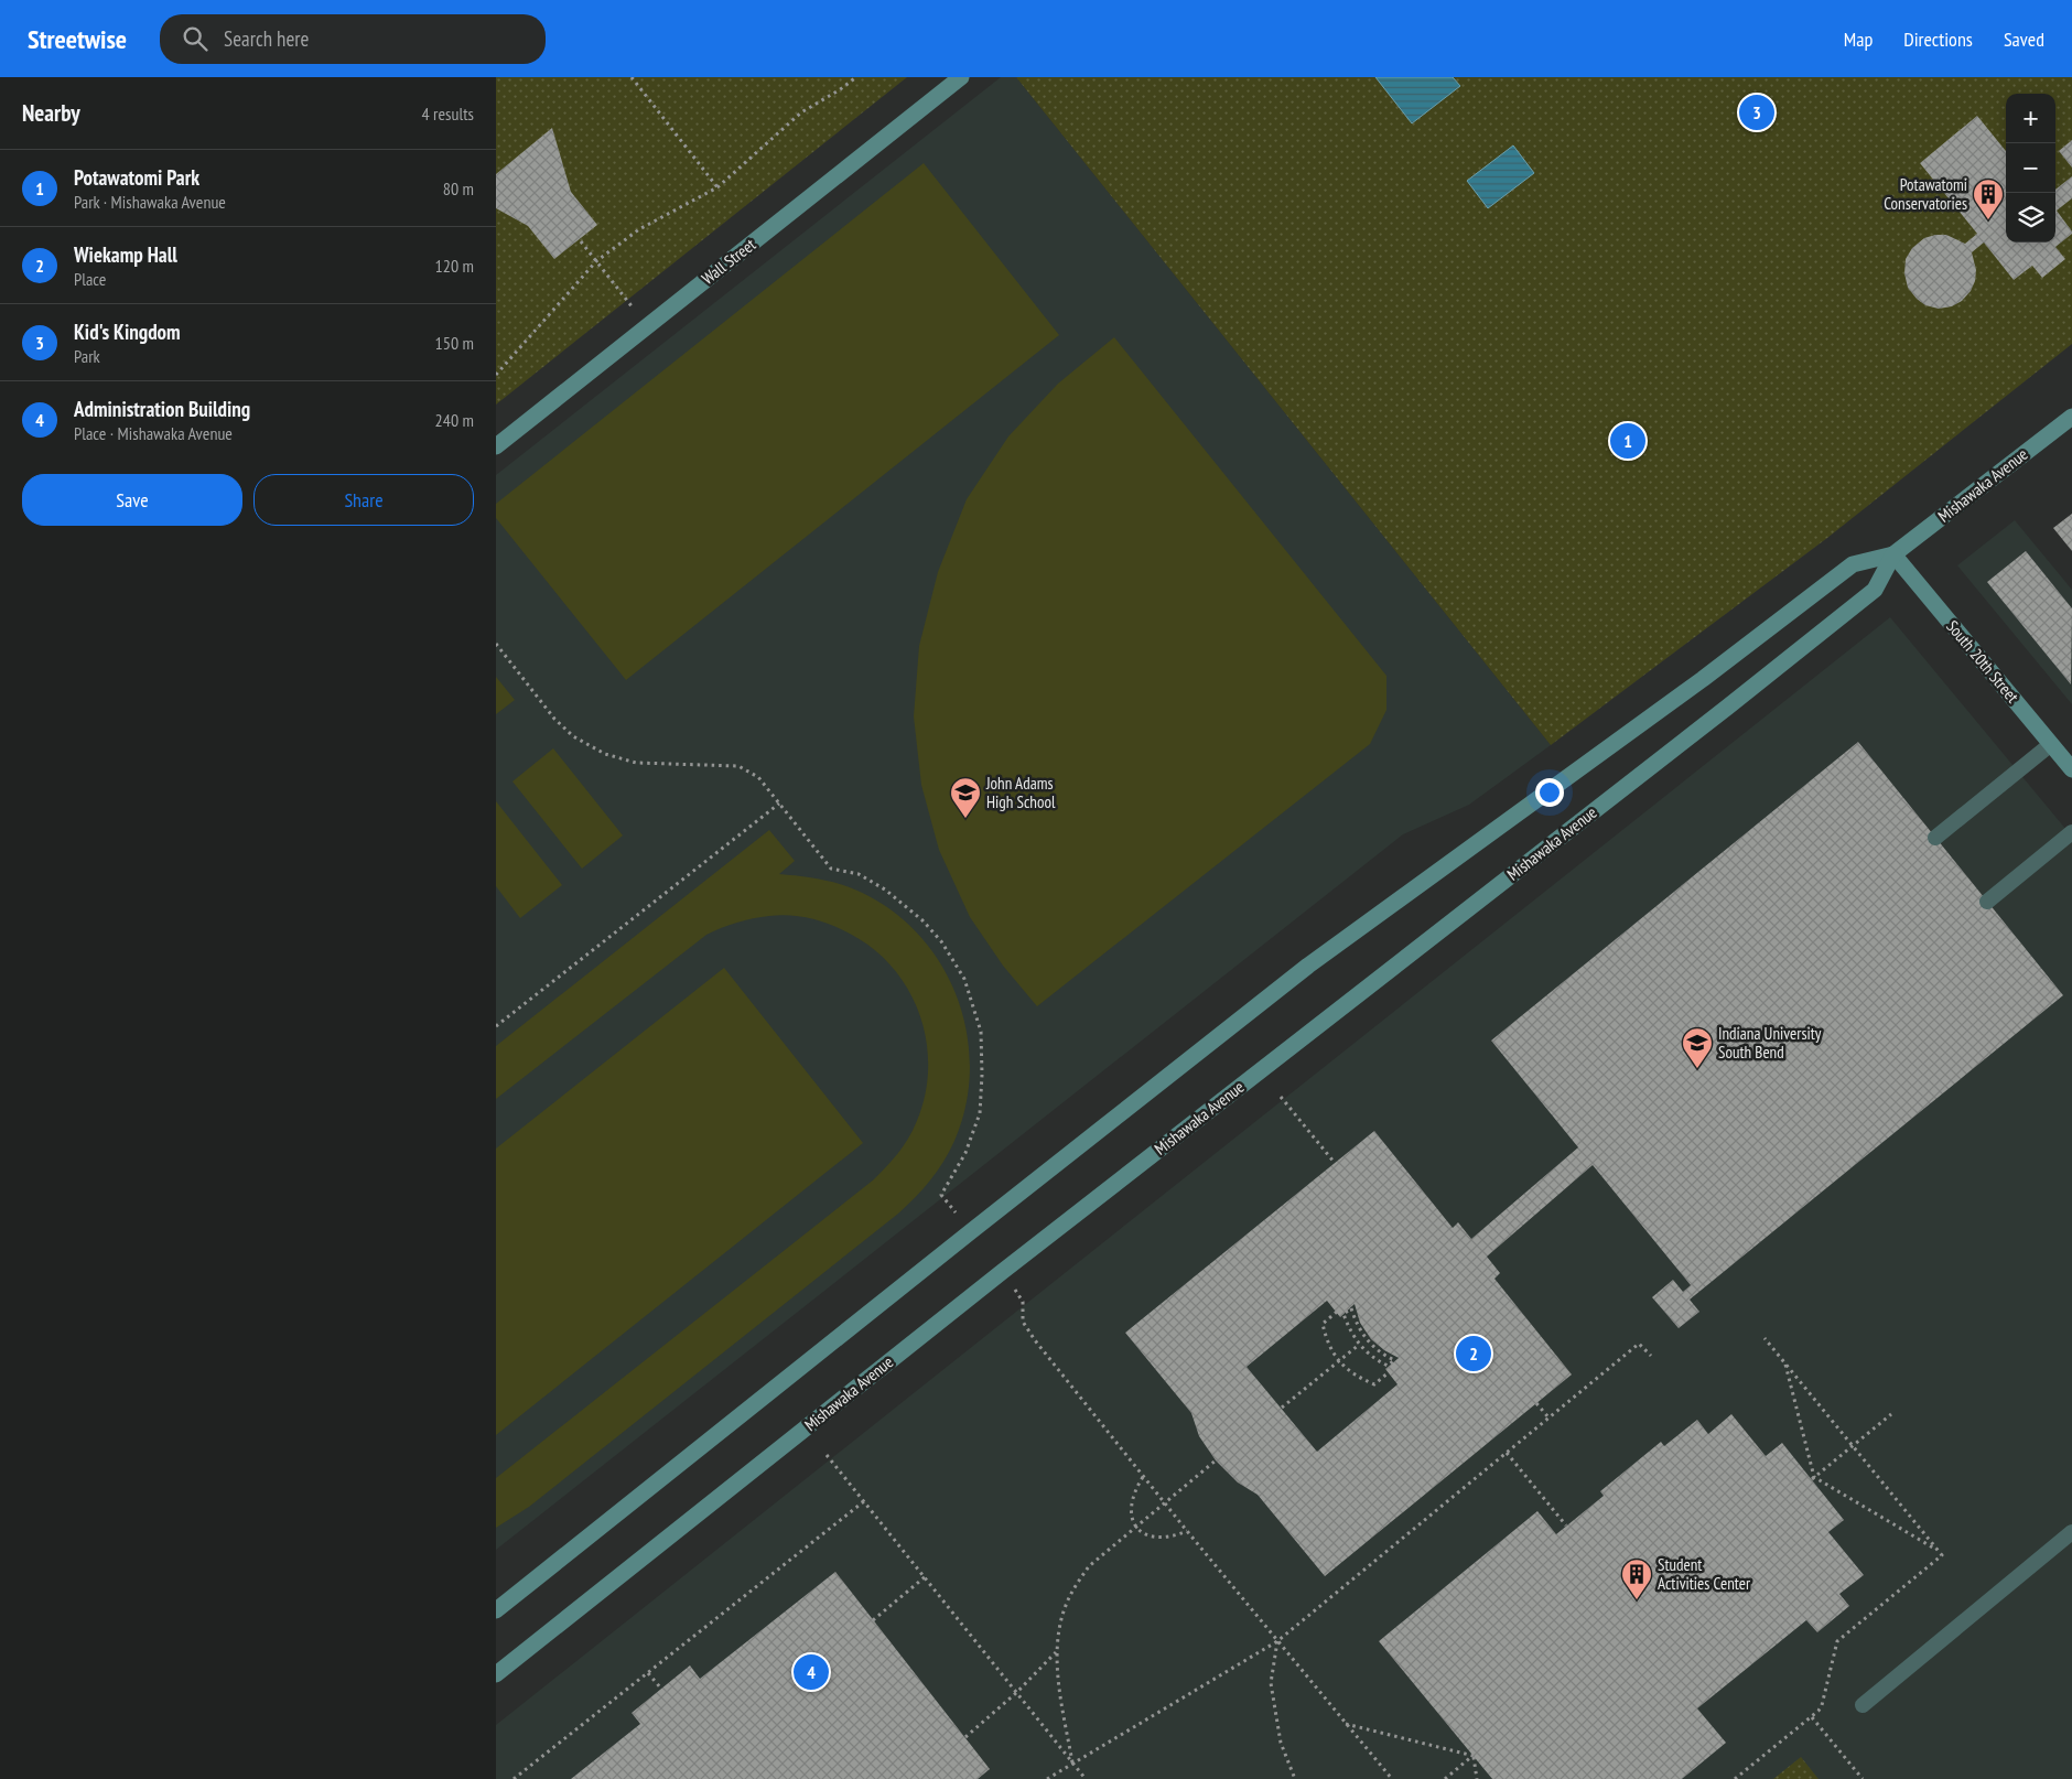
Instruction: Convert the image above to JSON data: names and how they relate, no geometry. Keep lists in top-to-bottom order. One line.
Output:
{"streets":{"main road":["Wall Street","Mishawaka Avenue","South 20th Street"]},"crossings":[["Mishawaka Avenue","South 20th Street"]],"places":{"building":["Potawatomi Conservatories","Student Activities Center"],"school or university":["John Adams High School","Indiana University South Bend"]},"page":{"header":"Streetwise","search":"Search here","nav":["Map","Directions","Saved"],"heading":["Nearby","4 results"],"pins":["3","1","2","4"],"map_buttons":["+","−"],"list":[{"mark":"1","name":"Potawatomi Park","note":"Park · Mishawaka Avenue","value":"80 m"},{"mark":"2","name":"Wiekamp Hall","note":"Place","value":"120 m"},{"mark":"3","name":"Kid's Kingdom","note":"Park","value":"150 m"},{"mark":"4","name":"Administration Building","note":"Place · Mishawaka Avenue","value":"240 m"}],"buttons":["Save","Share"]}}
